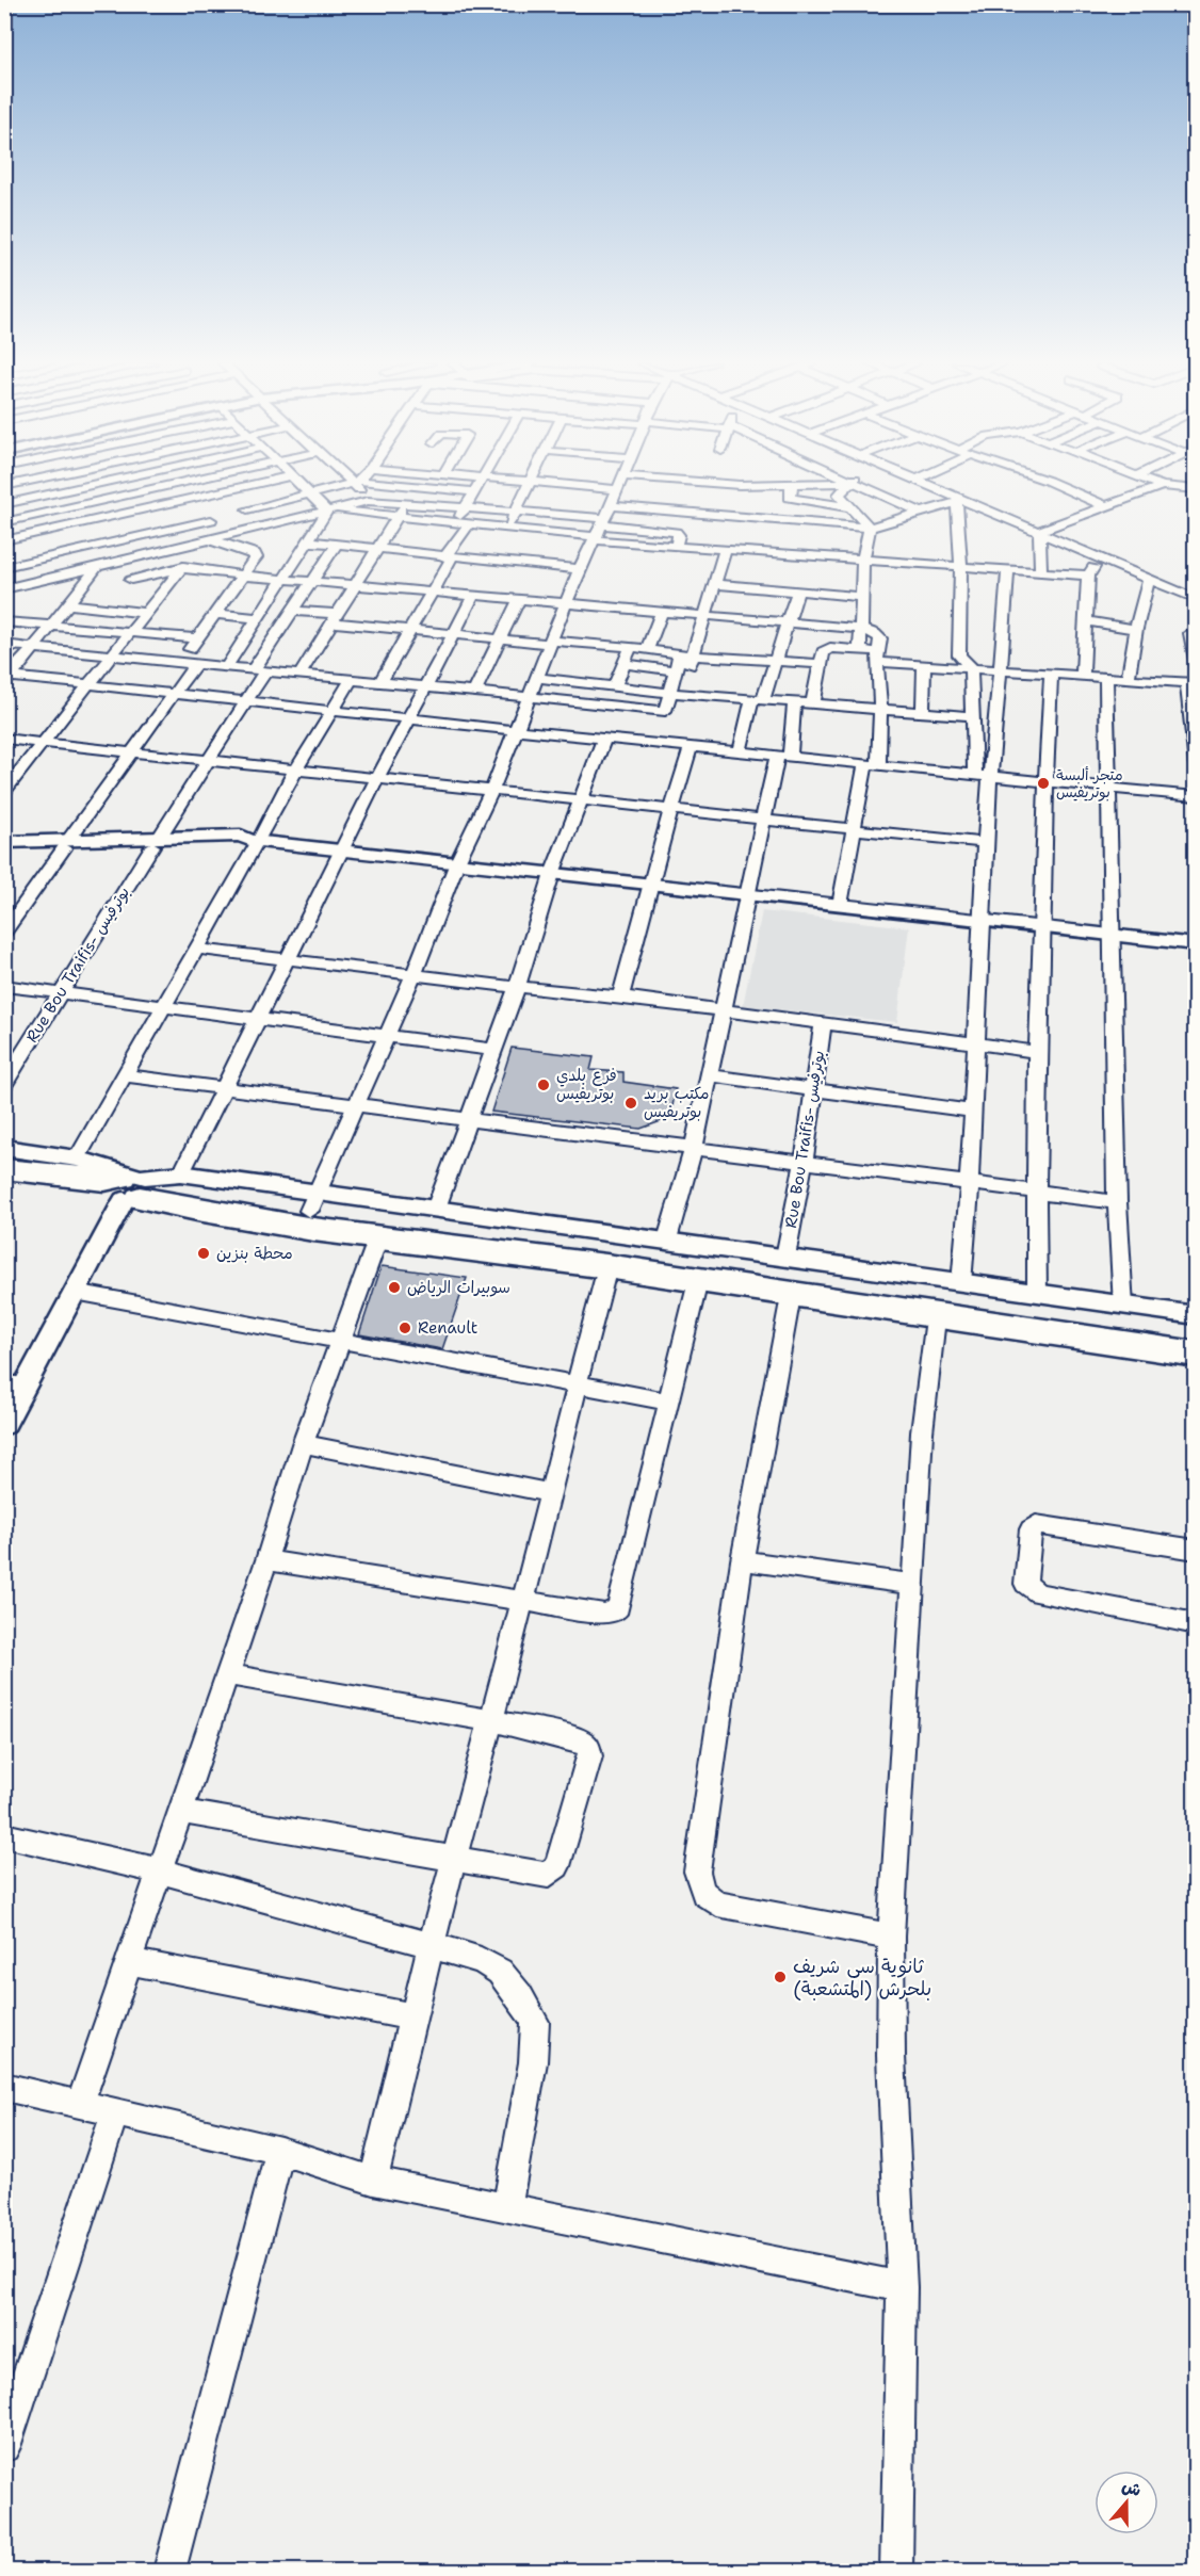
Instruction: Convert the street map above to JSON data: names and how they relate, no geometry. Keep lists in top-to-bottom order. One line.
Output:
{"streets":{"street":["Rue Bou Traifis- بوترفيس"]},"places":["متجر ألبسة بوتريفيس","فرع بلدي بوتريفيس","مكتب بريد بوتريفيس","محطة بنزين","سوبيرات الرياض","Renault","ثانوية سي شريف بلحرش (المتشعبة)"],"north":"top"}
